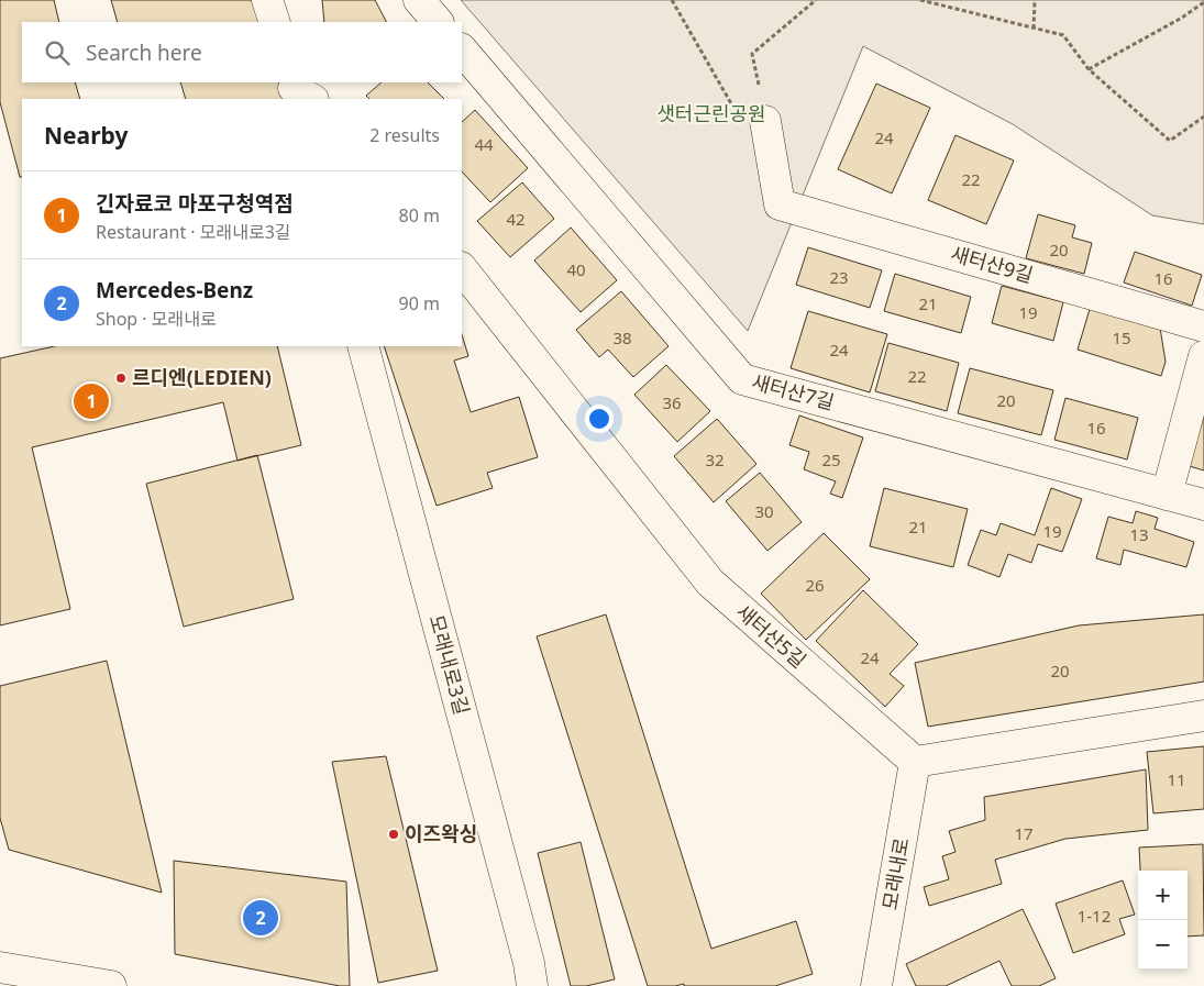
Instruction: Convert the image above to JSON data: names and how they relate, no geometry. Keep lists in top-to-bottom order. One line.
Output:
{"streets":{"street":["새터산9길","새터산7길","새터산5길","모래내로3길","모래내로"]},"crossings":[["새터산5길","모래내로"]],"parks":["샛터근린공원"],"places":["르디엔(LEDIEN)","이즈왁싱"],"house_numbers":["24","44","22","42","20","40","23","16","21","19","38","15","24","22","20","36","16","32","25","30","21","19","13","26","24","20","11","17","1-12"],"page":{"search":"Search here","heading":["Nearby","2 results"],"list":[{"mark":"1","name":"긴자료코 마포구청역점","note":"Restaurant · 모래내로3길","value":"80 m"},{"mark":"2","name":"Mercedes-Benz","note":"Shop · 모래내로","value":"90 m"}],"pins":["1","2"],"map_buttons":["+","−"]}}
